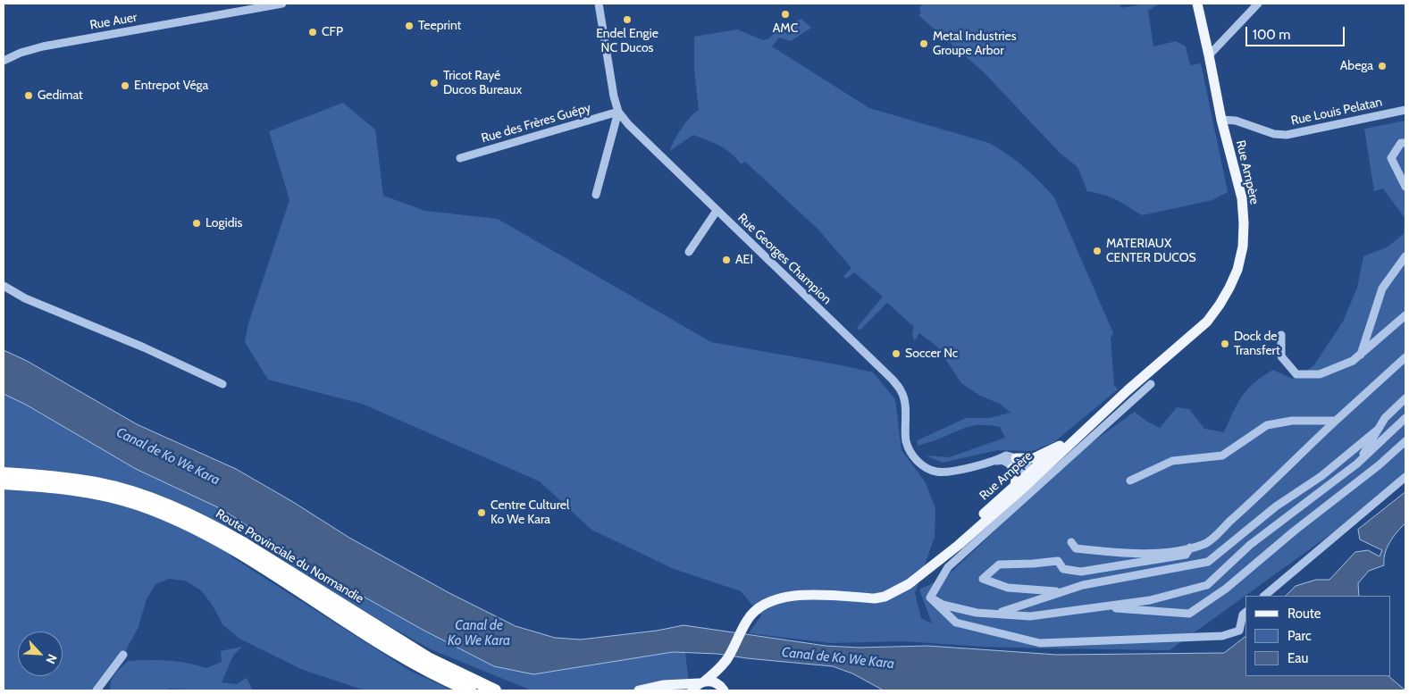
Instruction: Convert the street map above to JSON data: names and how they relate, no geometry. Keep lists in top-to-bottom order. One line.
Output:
{"streets":{"highway":["Route Provinciale du Normandie"],"main road":["Rue Ampère"],"street":["Rue Auer","Rue Louis Pelatan","Rue des Frères Guépy","Rue Georges Champion"]},"crossings":[["Rue Louis Pelatan","Rue Ampère"],["Rue des Frères Guépy","Rue Georges Champion"]],"water":["Canal de Ko We Kara"],"places":["AMC","Endel Engie NC Ducos","Teeprint","CFP","Metal Industries Groupe Arbor","Abega","Tricot Rayé Ducos Bureaux","Entrepot Véga","Gedimat","Logidis","MATERIAUX CENTER DUCOS","AEI","Dock de Transfert","Soccer Nc","Centre Culturel Ko We Kara"],"legend":["Route","Parc","Eau"],"scale_bar":"100 m","north":"bottom right"}
